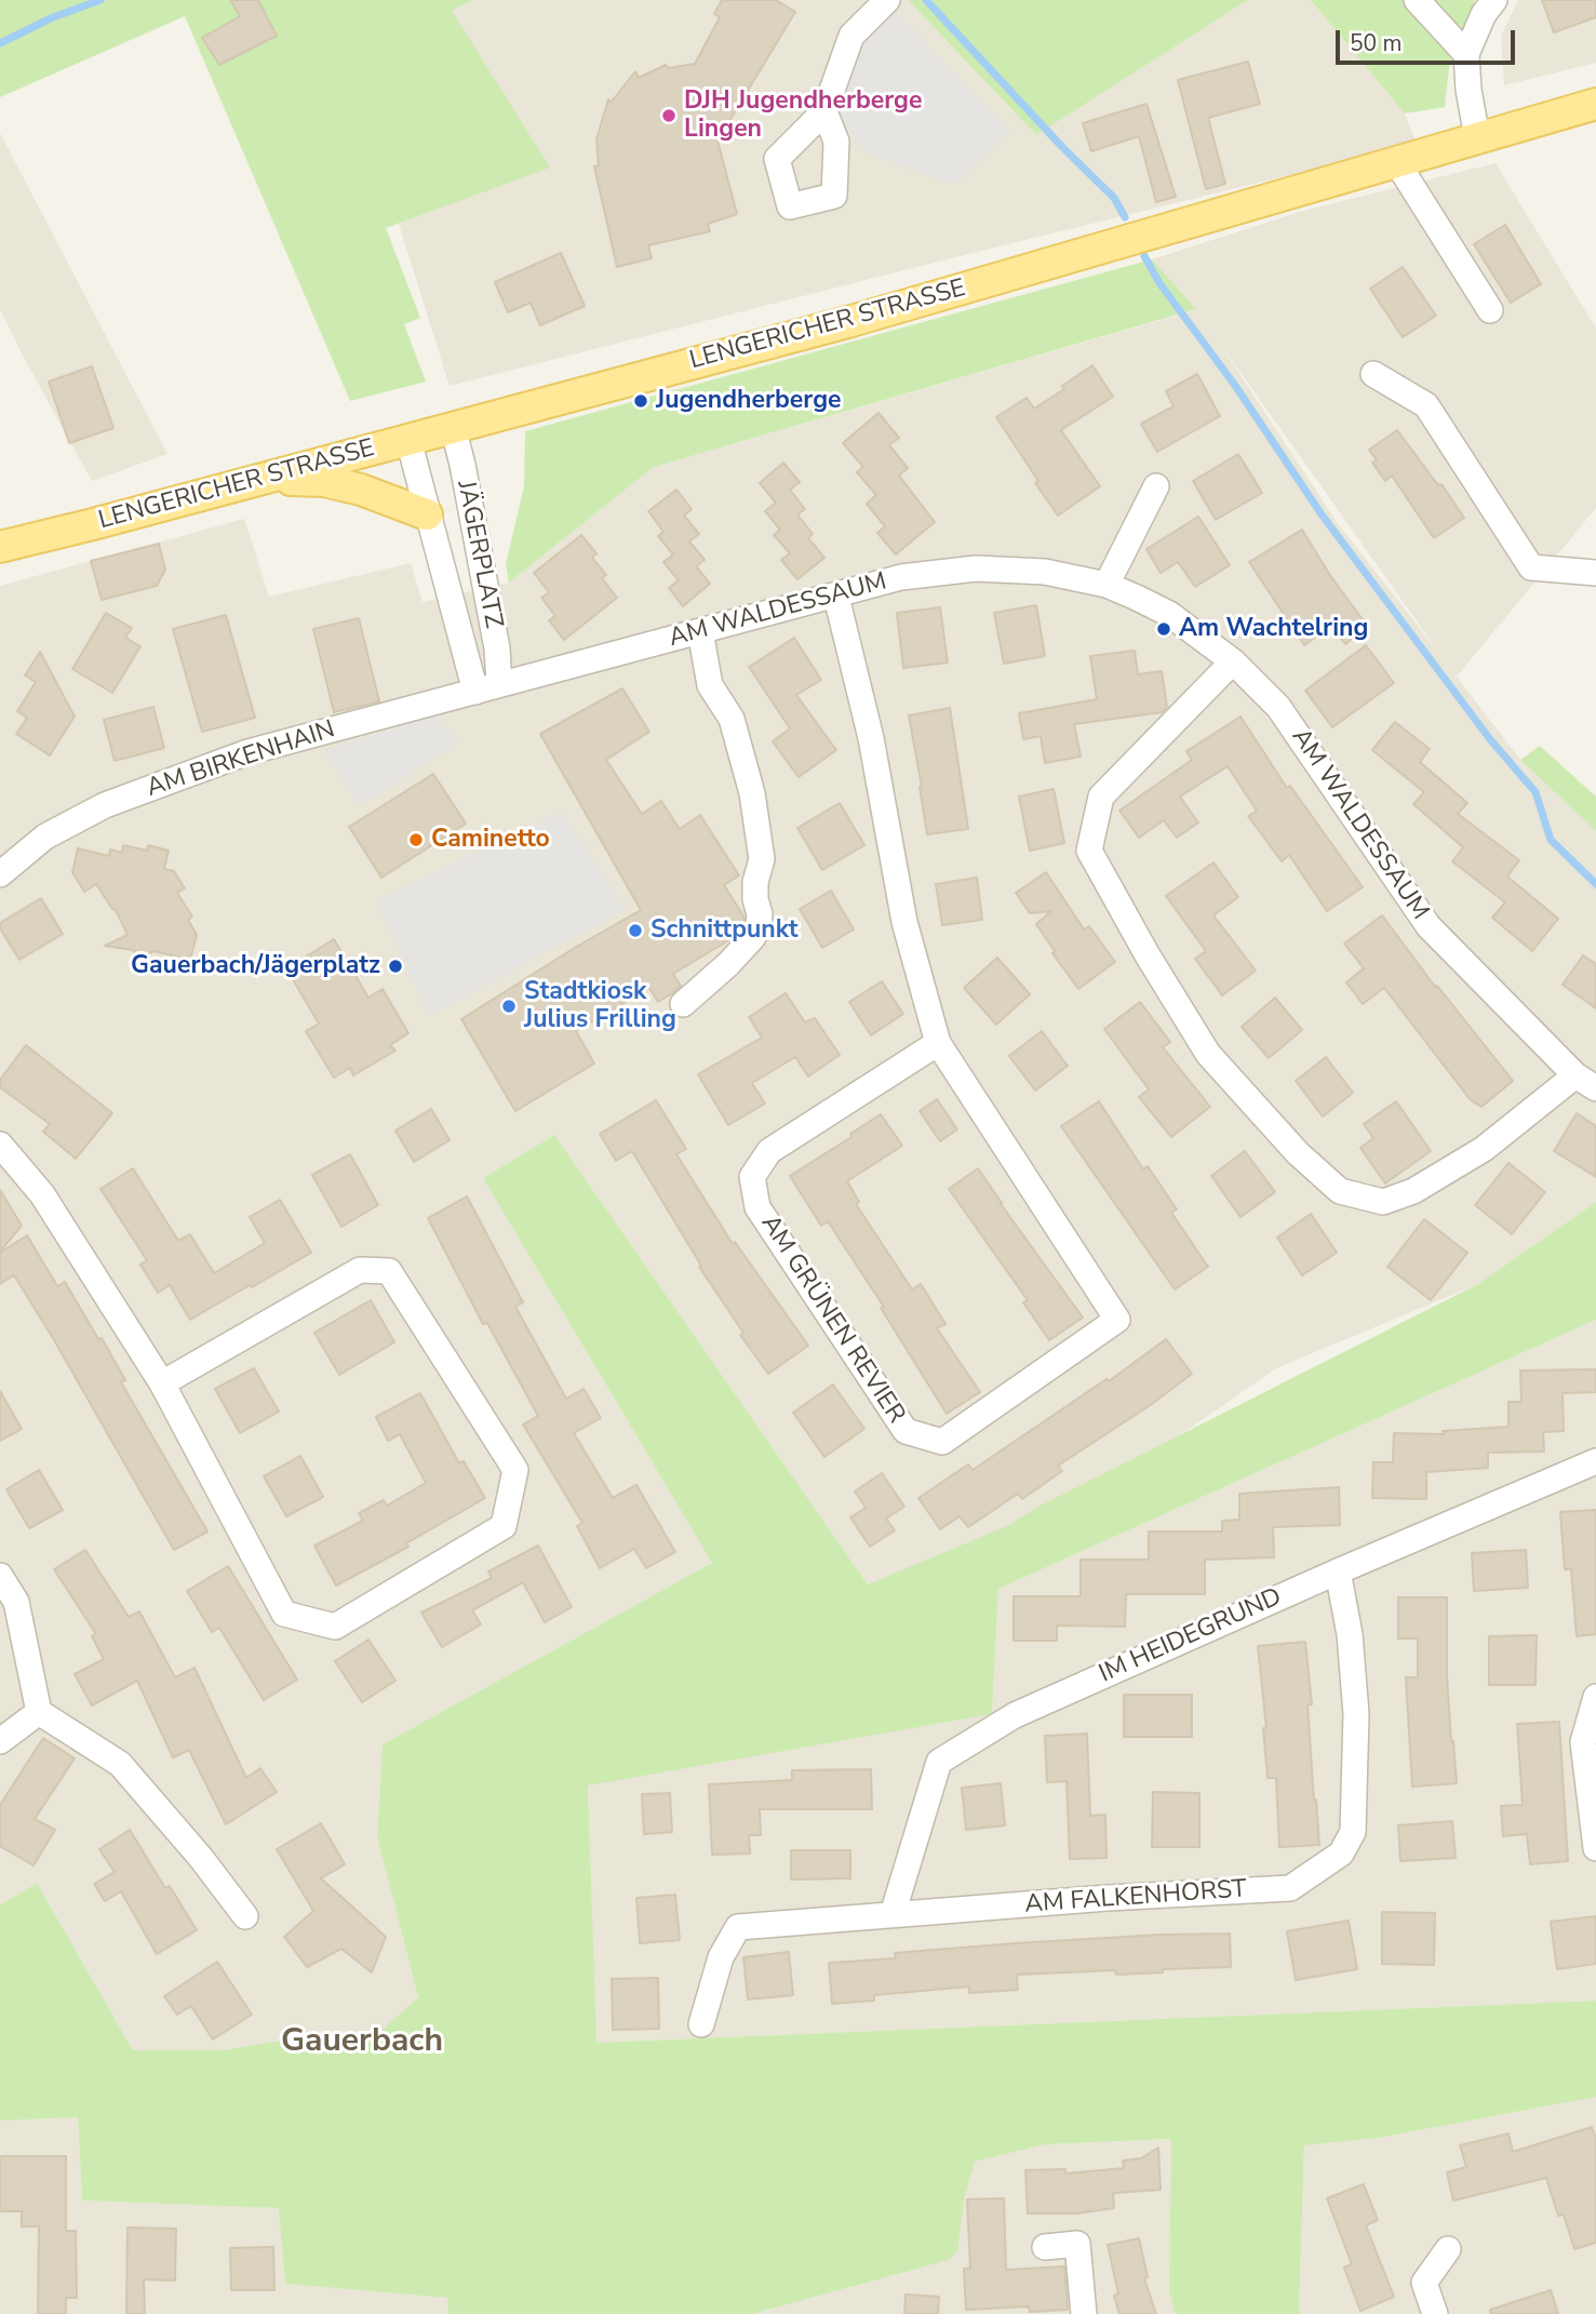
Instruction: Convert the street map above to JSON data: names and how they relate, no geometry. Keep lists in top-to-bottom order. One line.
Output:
{"streets":{"main road":["LENGERICHER STRASSE"],"street":["JÄGERPLATZ","AM WALDESSAUM","AM BIRKENHAIN","AM GRÜNEN REVIER","IM HEIDEGRUND","AM FALKENHORST"]},"crossings":[["LENGERICHER STRASSE","JÄGERPLATZ"],["JÄGERPLATZ","AM WALDESSAUM"],["JÄGERPLATZ","AM BIRKENHAIN"],["AM WALDESSAUM","AM BIRKENHAIN"],["AM WALDESSAUM","AM GRÜNEN REVIER"],["IM HEIDEGRUND","AM FALKENHORST"]],"districts":["Gauerbach"],"places":["DJH Jugendherberge Lingen","Jugendherberge","Am Wachtelring","Caminetto","Schnittpunkt","Gauerbach/Jägerplatz","Stadtkiosk Julius Frilling"],"scale_bar":"50 m"}
